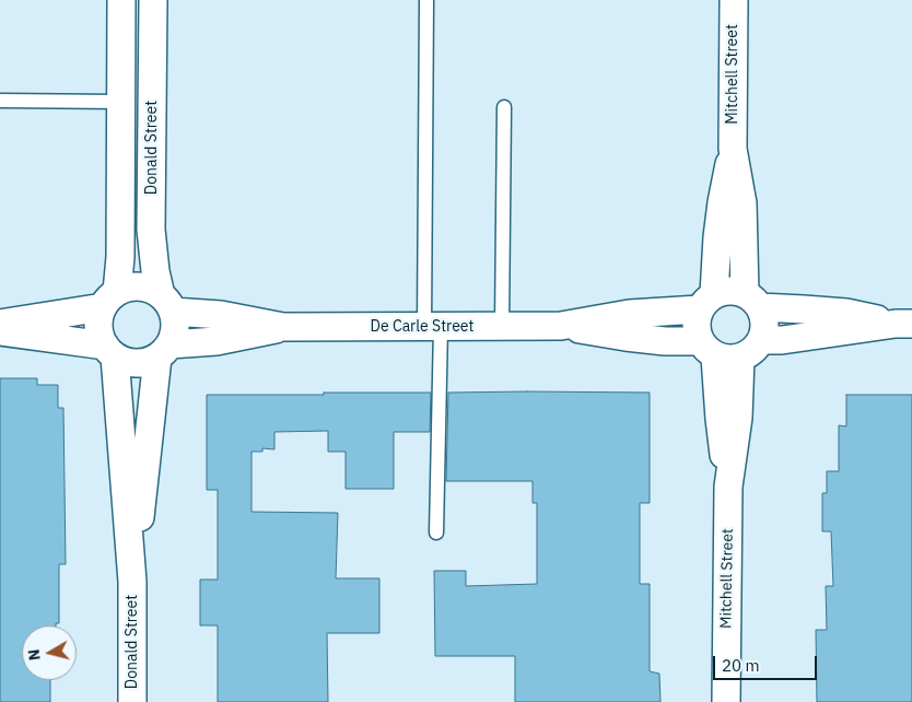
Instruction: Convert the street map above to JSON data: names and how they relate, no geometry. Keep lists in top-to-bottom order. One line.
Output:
{"streets":{"street":["Mitchell Street","Donald Street","De Carle Street"]},"crossings":[["Mitchell Street","De Carle Street"],["Donald Street","De Carle Street"]],"scale_bar":"20 m","north":"left"}
